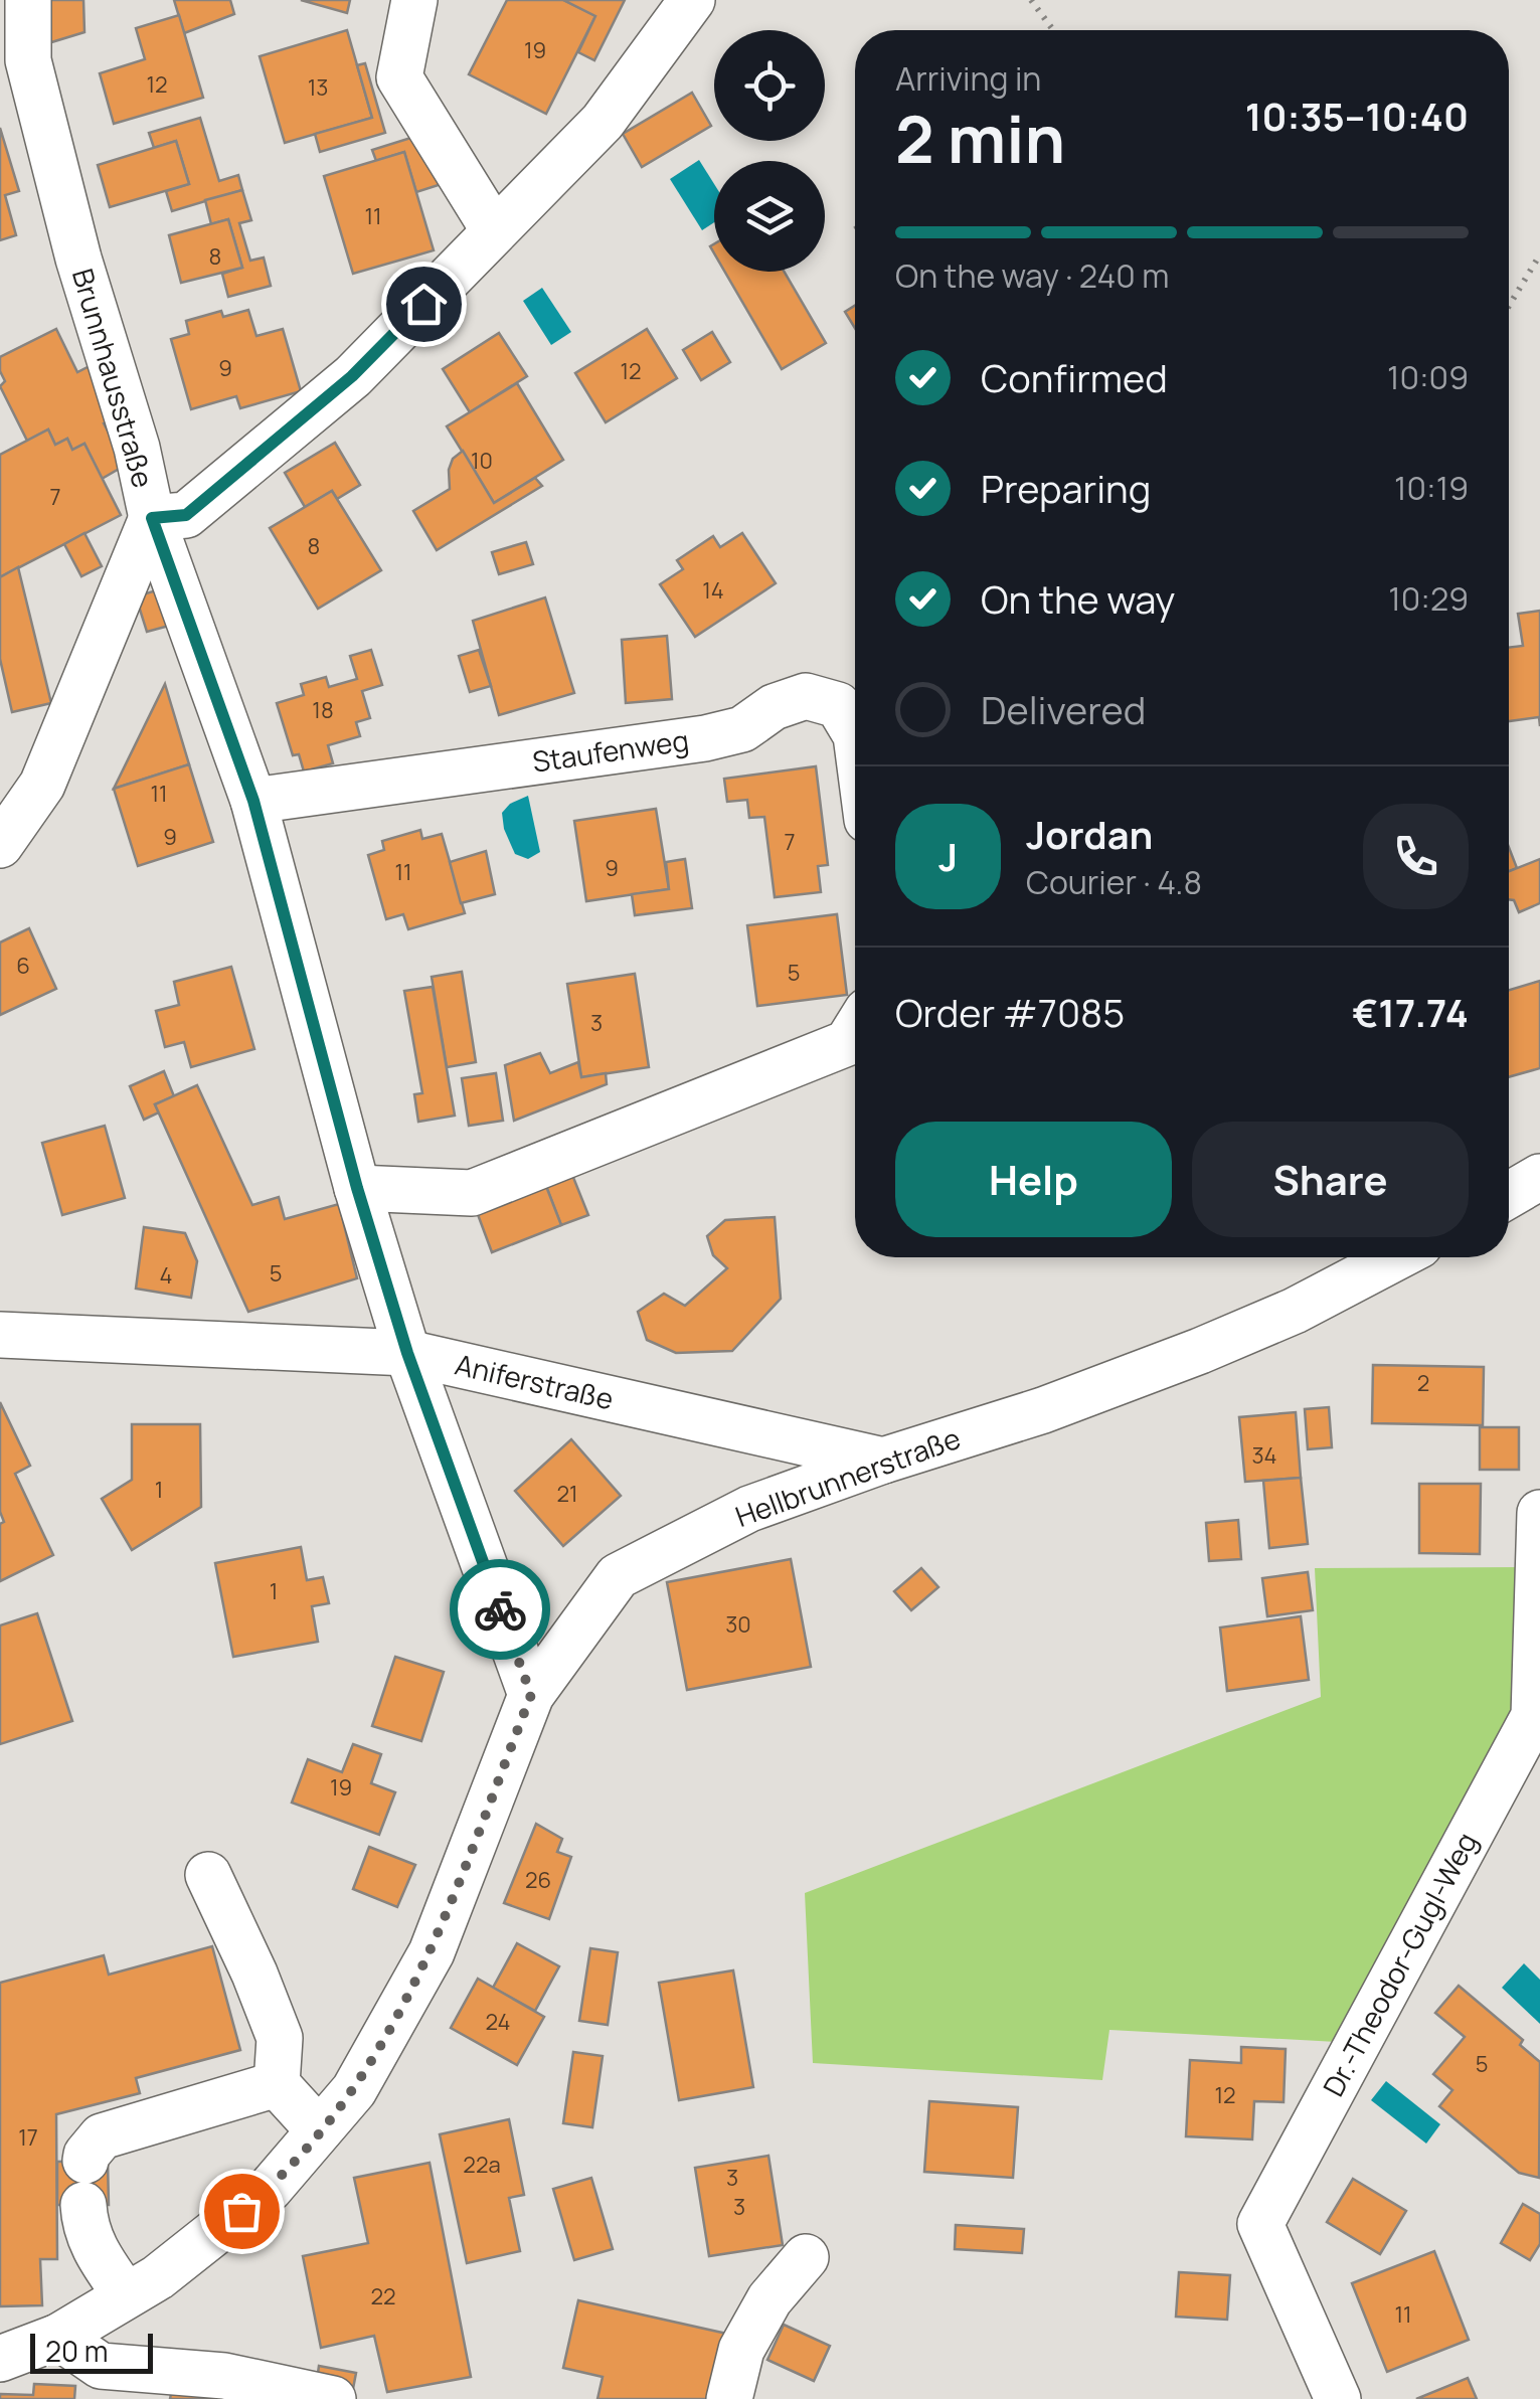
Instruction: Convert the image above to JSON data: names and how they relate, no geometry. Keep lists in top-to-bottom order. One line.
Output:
{"streets":{"street":["Brunnhausstraße","Staufenweg","Aniferstraße","Hellbrunnerstraße","Dr.-Theodor-Gugl-Weg"]},"crossings":[["Brunnhausstraße","Staufenweg"],["Brunnhausstraße","Aniferstraße"],["Brunnhausstraße","Hellbrunnerstraße"],["Aniferstraße","Hellbrunnerstraße"]],"house_numbers":["19","12","13","11","8","9","12","10","7","8","14","18","11","9","7","9","11","6","5","3","5","4","2","34","1","21","1","30","19","26","24","5","12","17","22a","3","3","22","11"],"scale_bar":"20 m","page":{"heading":["2 min","Arriving in","10:35–10:40"],"panel":["Jordan","Courier · 4.8","Order #7085","€17.74"],"bar":"On the way · 240 m","list":[["Confirmed","10:09"],["Preparing","10:19"],["On the way","10:29"],"Delivered"],"round":"J","buttons":["Help","Share"],"scale":"20 m"}}
